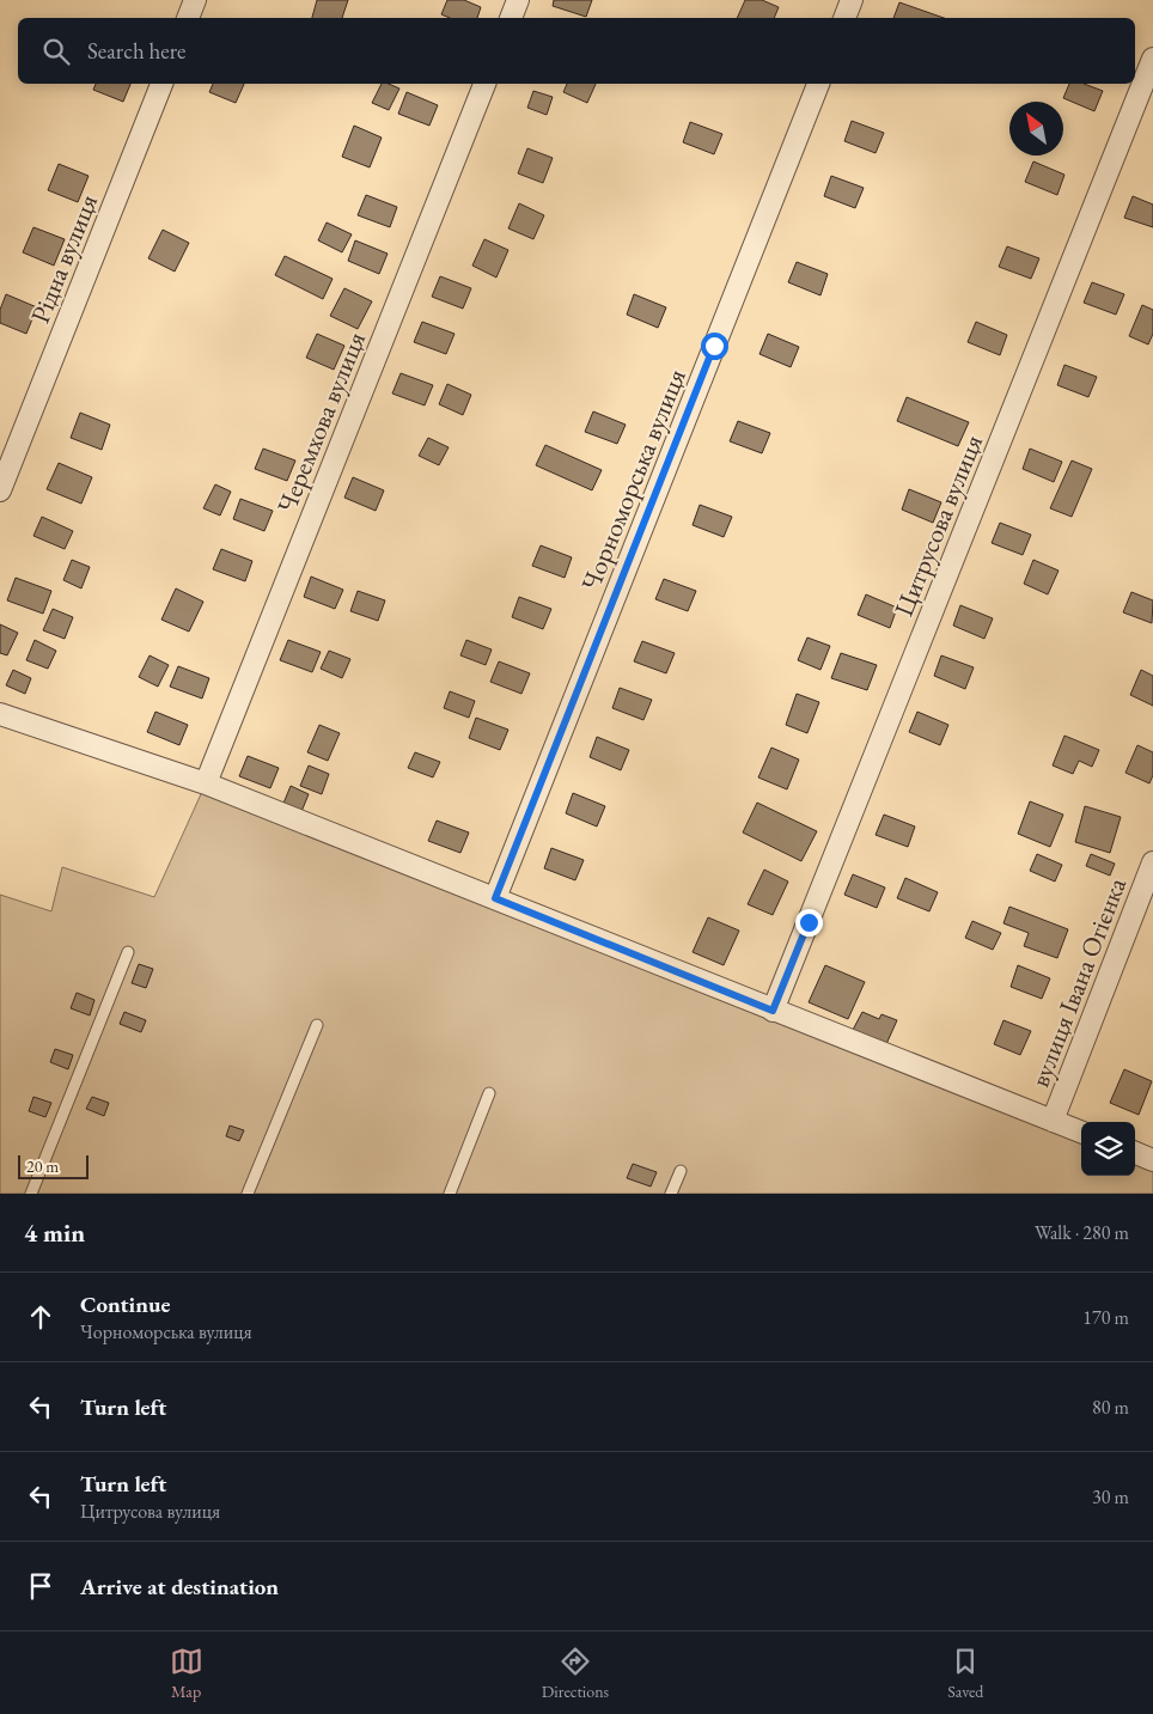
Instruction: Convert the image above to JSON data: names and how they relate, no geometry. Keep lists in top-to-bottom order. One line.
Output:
{"streets":{"street":["Рідна вулиця","Черемхова вулиця","Чорноморська вулиця","Цитрусова вулиця","вулиця Івана Огієнка"]},"scale_bar":"20 m","north":"top left","page":{"search":"Search here","scale":"20 m","heading":["4 min","Walk · 280 m"],"list":[["Continue","Чорноморська вулиця","170 m"],["Turn left","80 m"],["Turn left","Цитрусова вулиця","30 m"],"Arrive at destination"],"nav":["Map","Directions","Saved"]}}
